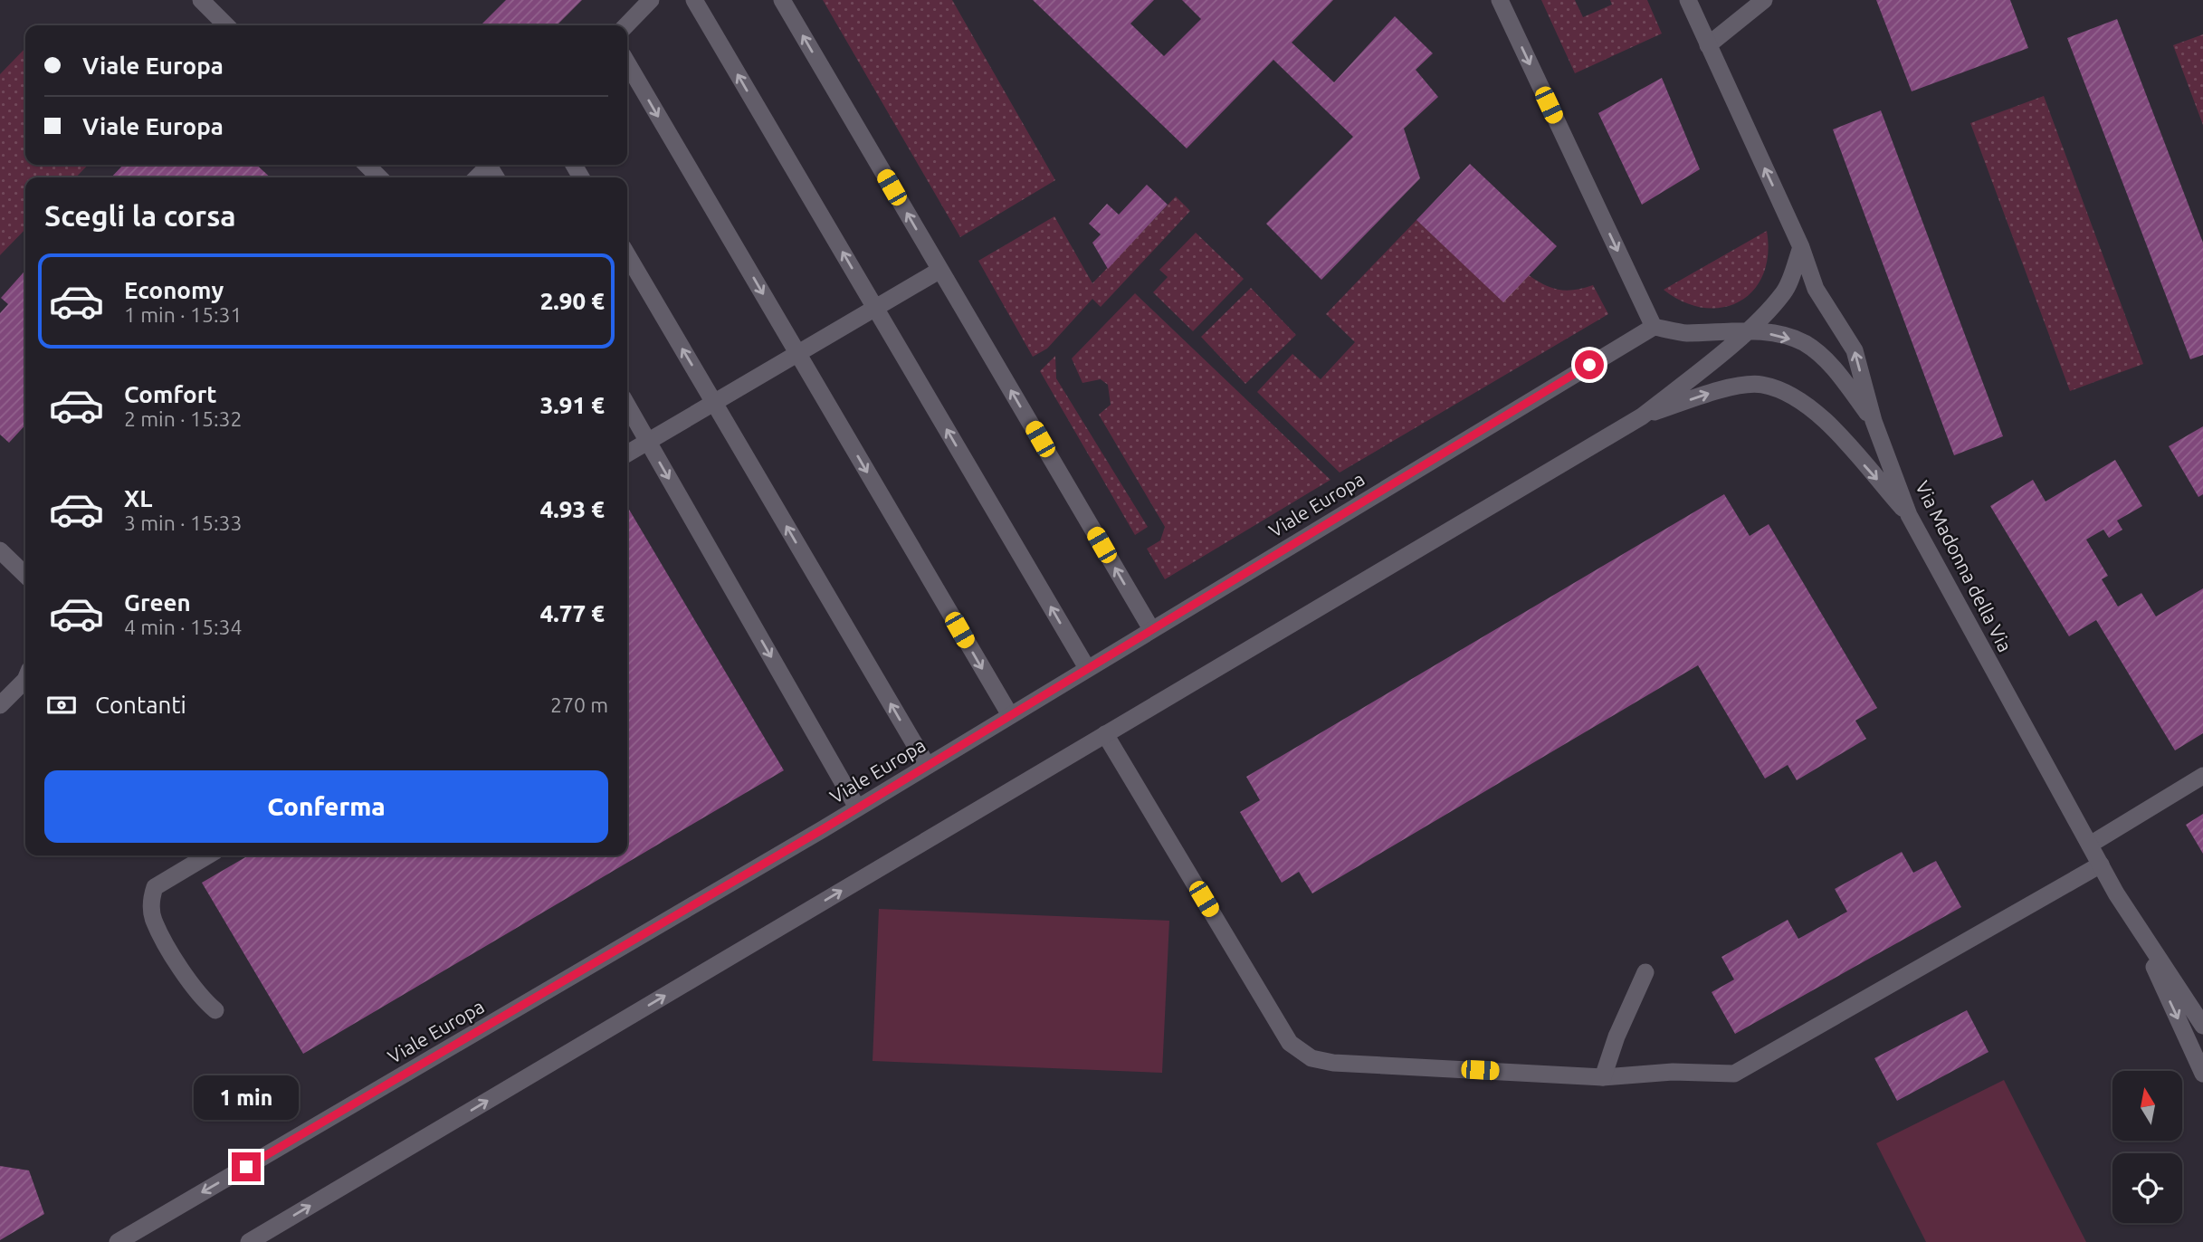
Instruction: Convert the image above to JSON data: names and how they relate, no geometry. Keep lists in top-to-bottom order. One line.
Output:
{"streets":{"street":["Viale Europa","Via Madonna della Via"]},"one_way":["Via Madonna della Via"],"north":"top","page":{"banner":["Viale Europa","Viale Europa"],"heading":"Scegli la corsa","list":[{"name":"Economy","note":"1 min · 15:31","value":"2.90 €"},{"name":"Comfort","note":"2 min · 15:32","value":"3.91 €"},{"name":"XL","note":"3 min · 15:33","value":"4.93 €"},{"name":"Green","note":"4 min · 15:34","value":"4.77 €"}],"pay":["Contanti","270 m"],"buttons":"Conferma","bubble":"1 min"}}
